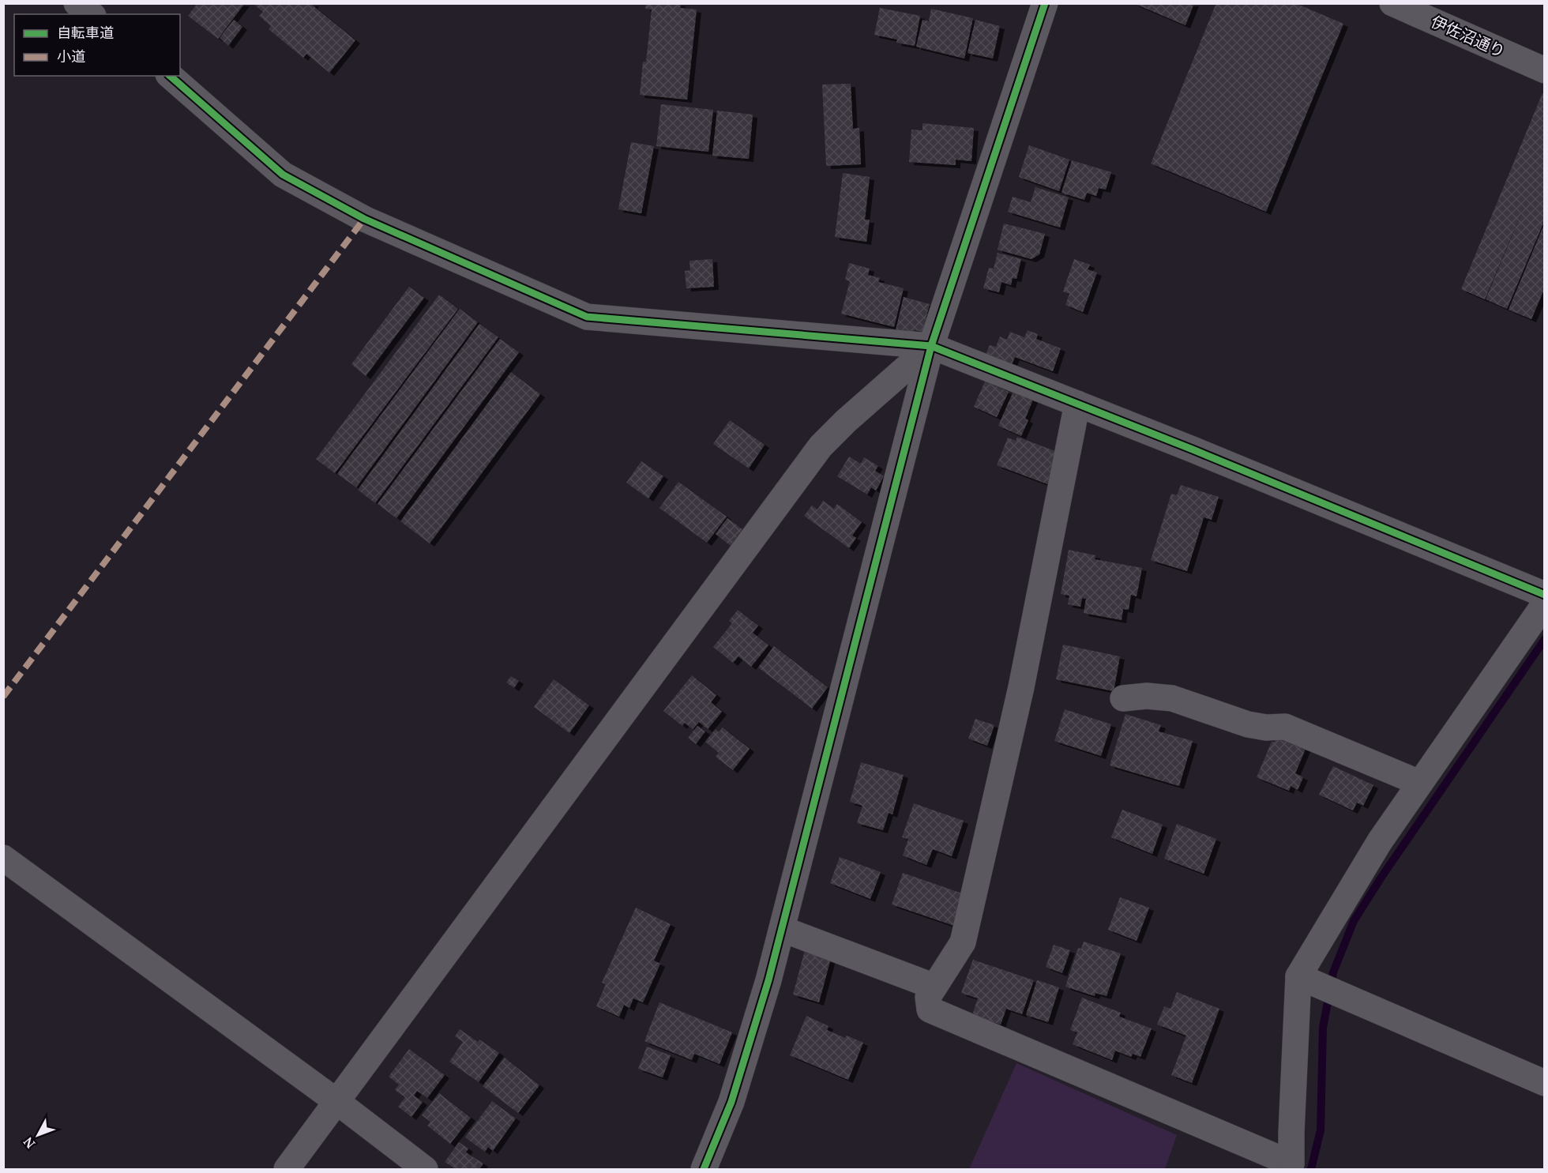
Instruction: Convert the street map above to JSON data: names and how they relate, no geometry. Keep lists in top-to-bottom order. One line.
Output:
{"streets":{"street":["伊佐沼通り"]},"legend":["自転車道","小道"],"north":"bottom left"}
